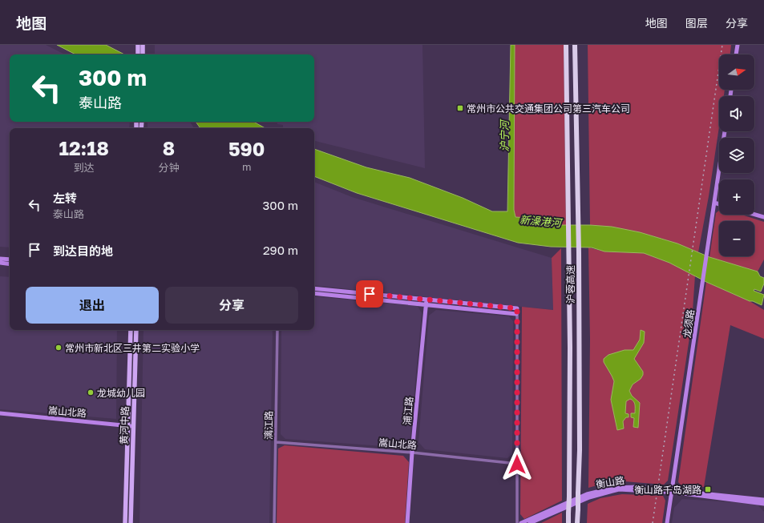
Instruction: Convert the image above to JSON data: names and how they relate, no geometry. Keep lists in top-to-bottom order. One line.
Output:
{"streets":{"highway":["沪蓉高速"],"main road":["黄河中路"],"street":["龙须路","浦江路","嵩山北路","漓江路","衡山路"]},"crossings":[["龙须路","衡山路"],["浦江路","嵩山北路"],["嵩山北路","黄河中路"],["嵩山北路","漓江路"]],"water":["沪宁河","新澡港河"],"places":{"transit":["常州市公共交通集团公司第三汽车公司","衡山路千岛湖路"],"other":["常州市新北区三井第二实验小学","龙城幼儿园"]},"north":"right","page":{"header":"地图","nav":["地图","图层","分享"],"map_buttons":["+","−"],"turn":["300 m","泰山路"],"eta":["12:18","到达","8","分钟","590","m"],"list":[{"name":"左转","note":"泰山路","value":"300 m"},{"name":"到达目的地","value":"290 m"}],"buttons":["退出","分享"]}}
